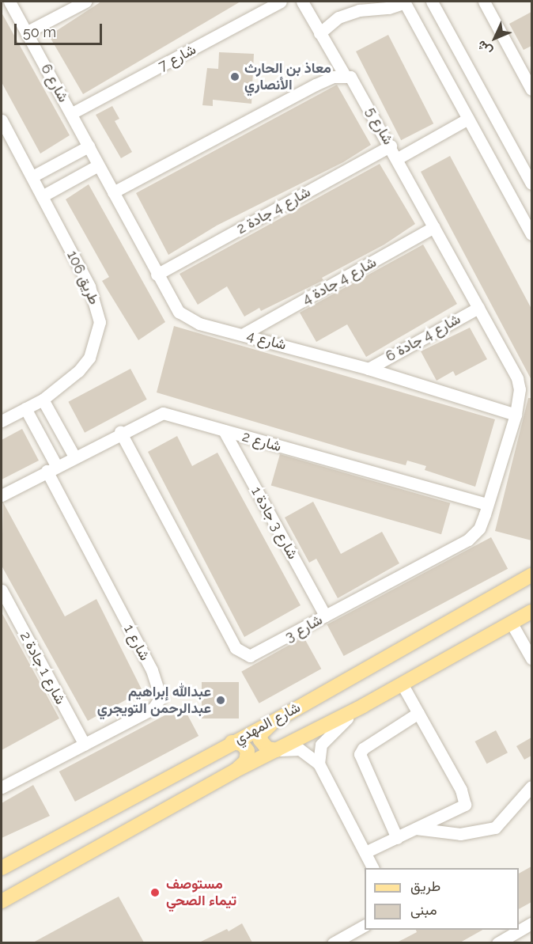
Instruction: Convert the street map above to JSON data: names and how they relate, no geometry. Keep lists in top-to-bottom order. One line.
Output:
{"streets":{"main road":["شارع المهدي"],"street":["شارع 7","شارع 6","شارع 5","شارع 4 جادة 2","طريق 106","شارع 4 جادة 4","شارع 4 جادة 6","شارع 4","شارع 2","شارع 3 جادة 1","شارع 3","شارع 1","شارع 1 جادة 2"]},"crossings":[["شارع 7","شارع 6"],["شارع 6","شارع 4"],["شارع 5","شارع 4 جادة 2"],["شارع 5","شارع 4 جادة 4"],["شارع 5","شارع 4 جادة 6"],["شارع 5","شارع 4"],["شارع 5","شارع 3"],["شارع 4 جادة 2","شارع 4"],["شارع 4 جادة 4","شارع 4"],["شارع 4 جادة 6","شارع 4"],["شارع 4","شارع 3"],["شارع 2","شارع 3 جادة 1"],["شارع 2","شارع 3"],["شارع 2","شارع 1"],["شارع 3 جادة 1","شارع 3"],["شارع 1","شارع 1 جادة 2"]],"places":["معاذ بن الحارث الأنصاري","عبدالله إبراهيم عبدالرحمن التويجري","مستوصف تيماء الصحي"],"legend":["طريق","مبنى"],"scale_bar":"50 m","north":"bottom left"}
